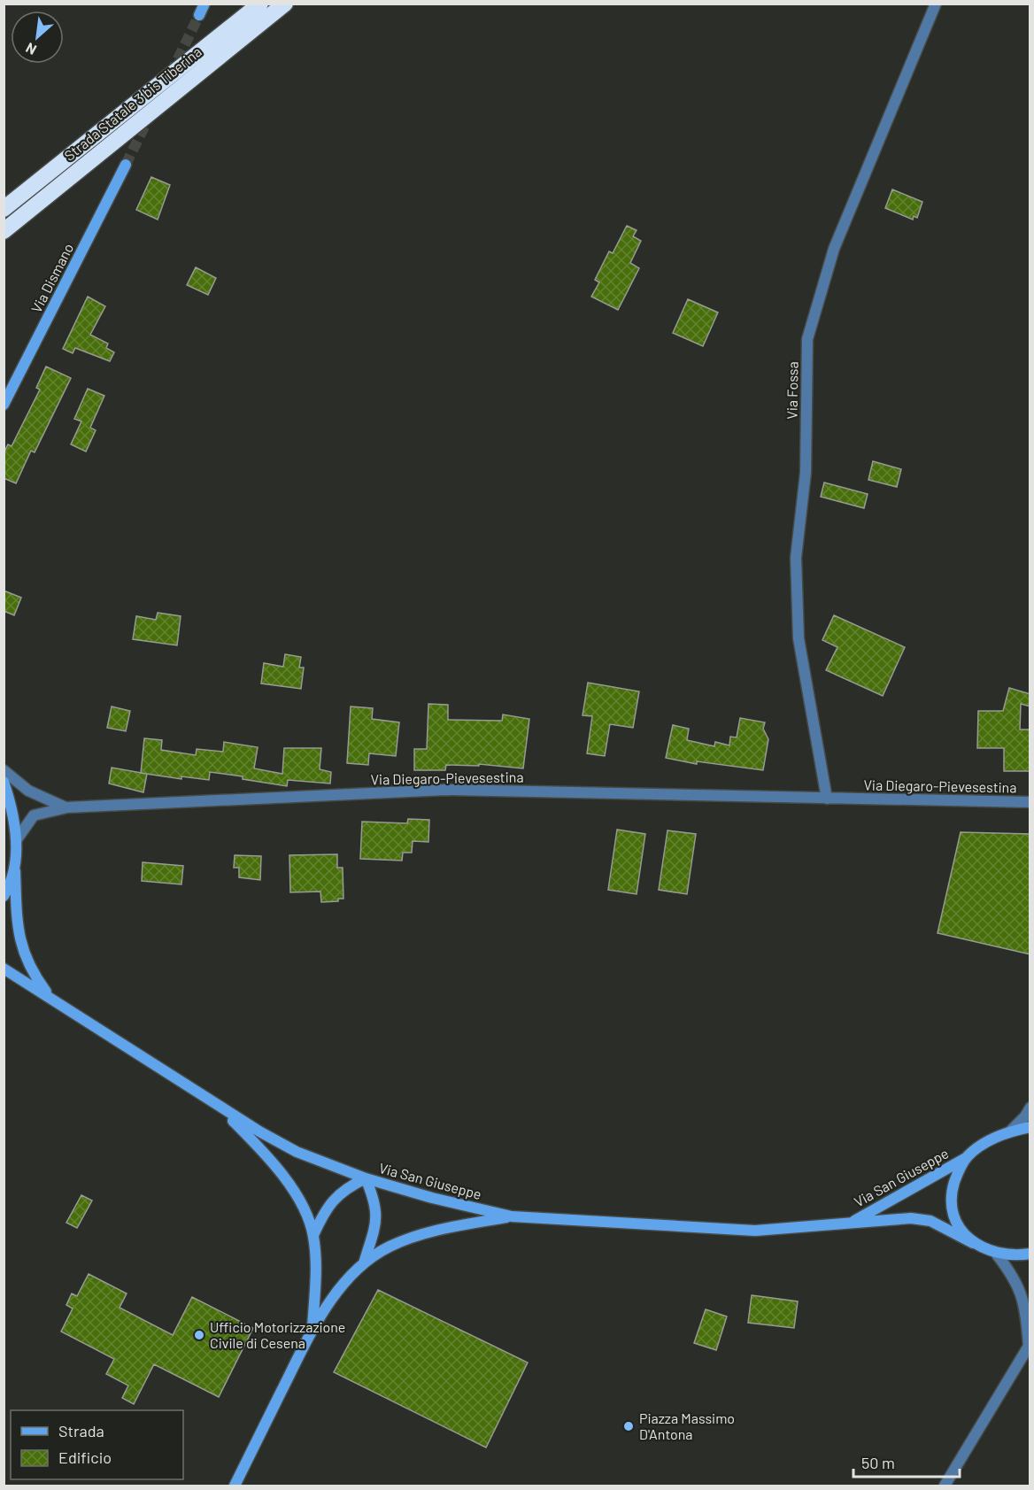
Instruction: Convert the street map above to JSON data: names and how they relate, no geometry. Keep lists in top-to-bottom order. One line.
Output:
{"streets":{"highway":["Strada Statale 3 bis Tiberina"],"main road":["Via Dismano","Via San Giuseppe"],"street":["Via Fossa","Via Diegaro-Pievesestina"]},"crossings":[["Via Fossa","Via Diegaro-Pievesestina"],["Via Diegaro-Pievesestina","Via San Giuseppe"]],"places":["Ufficio Motorizzazione Civile di Cesena","Piazza Massimo D'Antona"],"legend":["Strada","Edificio"],"scale_bar":"50 m","north":"bottom left"}
